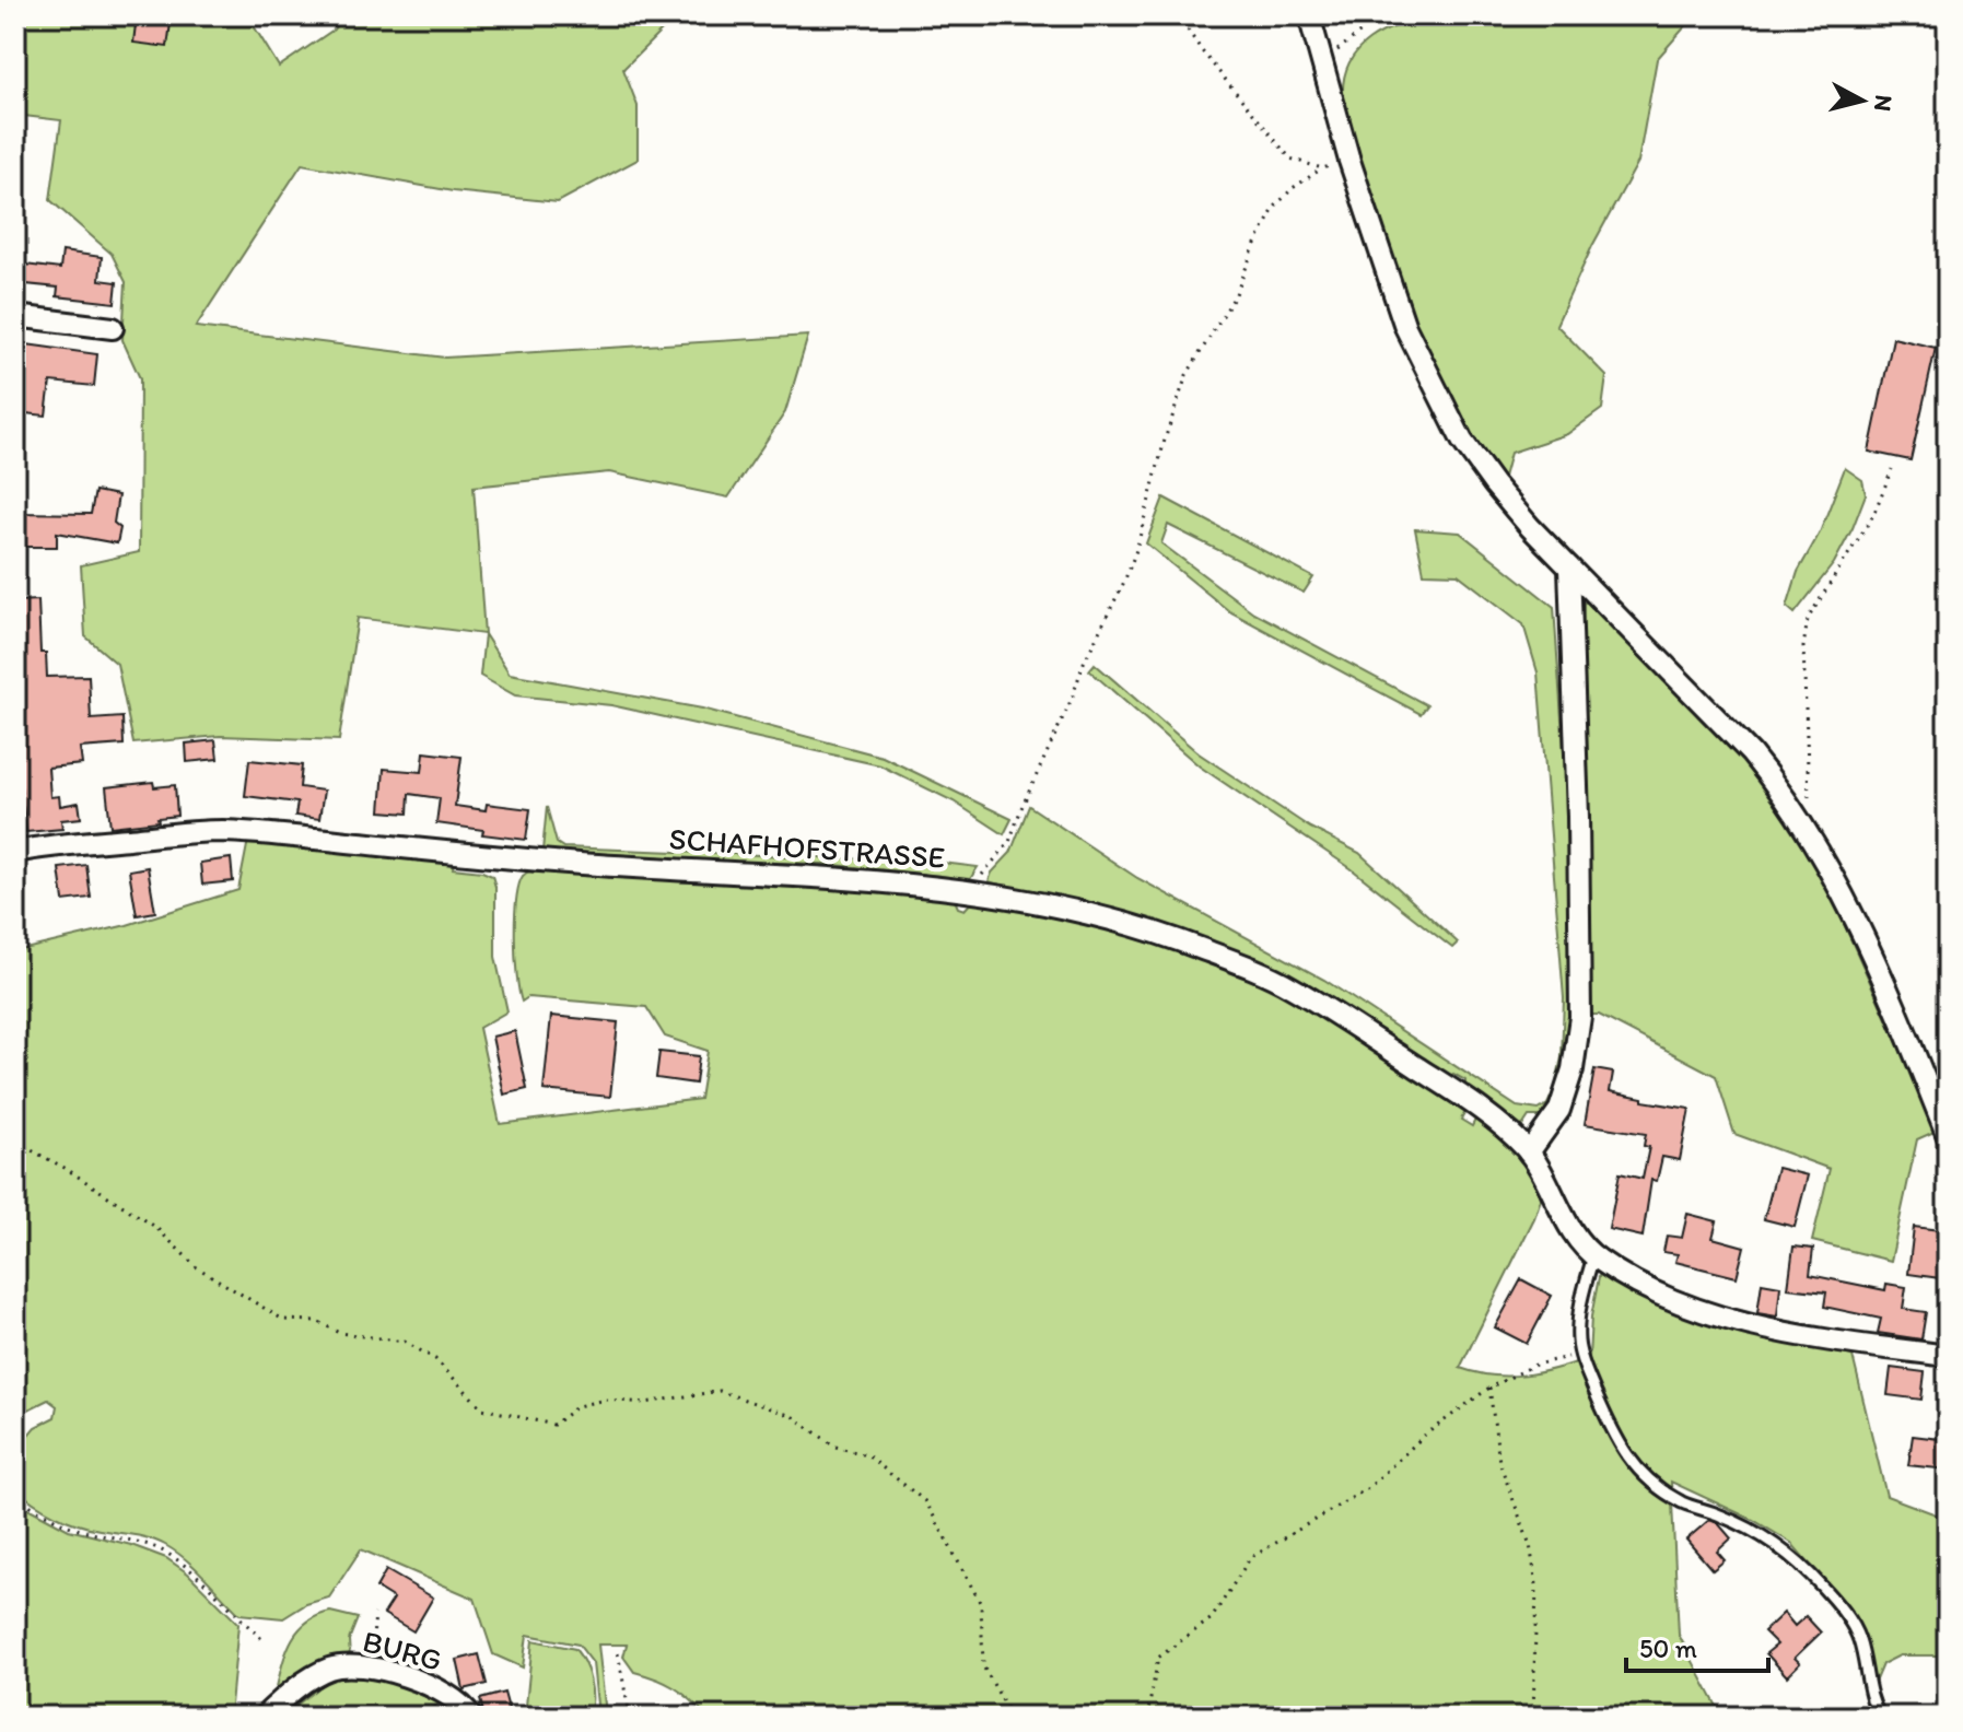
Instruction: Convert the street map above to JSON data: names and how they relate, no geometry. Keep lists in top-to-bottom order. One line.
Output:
{"streets":{"street":["SCHAFHOFSTRASSE","BURG"]},"scale_bar":"50 m","north":"right"}
